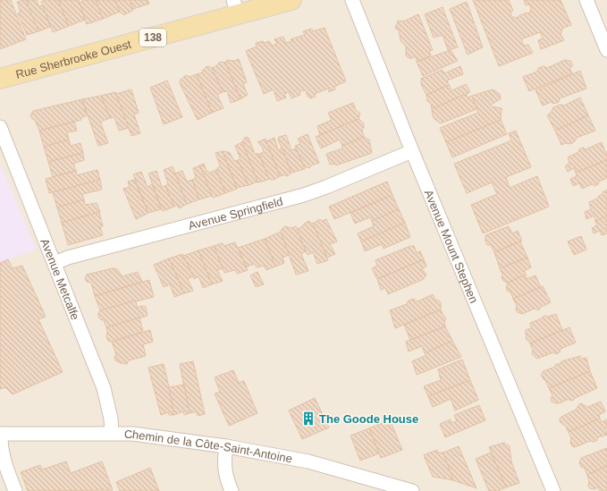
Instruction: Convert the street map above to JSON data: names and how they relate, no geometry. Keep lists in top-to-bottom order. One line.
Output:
{"streets":{"main road":["138","Rue Sherbrooke Ouest"],"street":["Avenue Springfield","Avenue Mount Stephen","Avenue Metcalfe","Chemin de la Côte-Saint-Antoine"]},"crossings":[["Avenue Springfield","Avenue Mount Stephen"],["Avenue Springfield","Avenue Metcalfe"],["Avenue Metcalfe","Chemin de la Côte-Saint-Antoine"]],"places":{"building":["The Goode House"]}}
